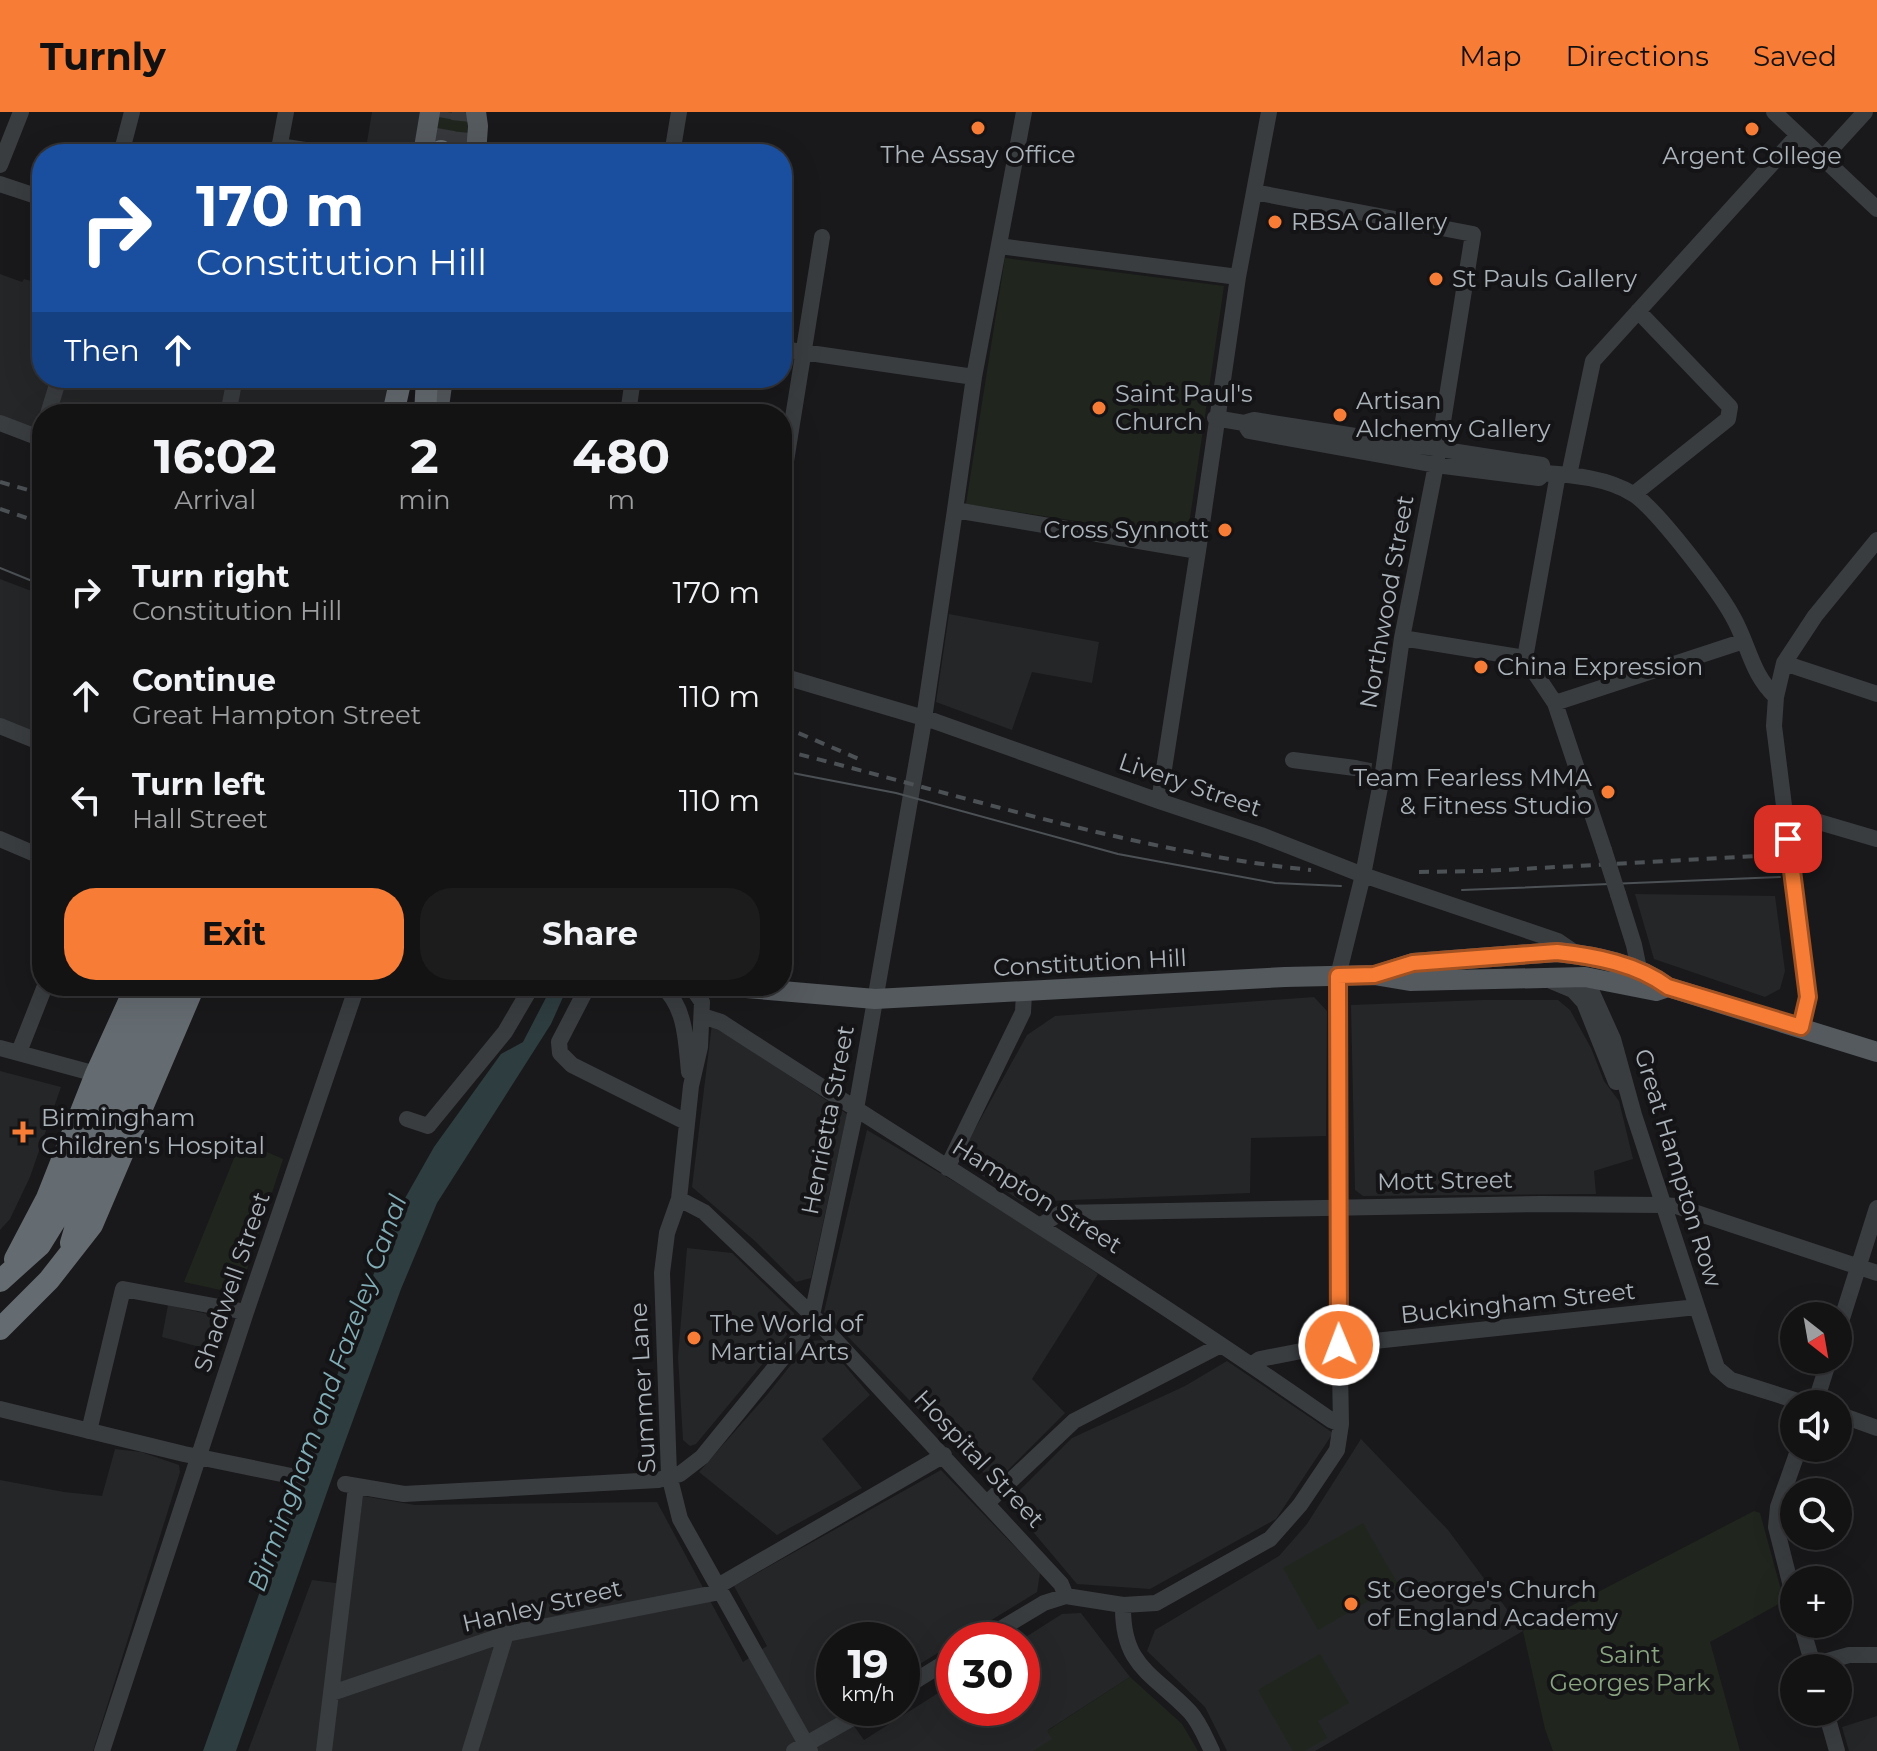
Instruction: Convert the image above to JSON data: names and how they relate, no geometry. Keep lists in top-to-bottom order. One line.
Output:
{"streets":{"main road":["Constitution Hill"],"street":["Northwood Street","Livery Street","Henrietta Street","Great Hampton Row","Mott Street","Hampton Street","Shadwell Street","Buckingham Street","Summer Lane","Hospital Street","Hanley Street"]},"crossings":[["Northwood Street","Livery Street"],["Northwood Street","Constitution Hill"],["Northwood Street","Mott Street"],["Northwood Street","Hampton Street"],["Northwood Street","Buckingham Street"],["Livery Street","Constitution Hill"],["Livery Street","Henrietta Street"],["Constitution Hill","Henrietta Street"],["Constitution Hill","Great Hampton Row"],["Henrietta Street","Hampton Street"],["Henrietta Street","Summer Lane"],["Henrietta Street","Hospital Street"],["Henrietta Street","Hanley Street"],["Great Hampton Row","Mott Street"],["Great Hampton Row","Buckingham Street"],["Mott Street","Hampton Street"],["Hampton Street","Buckingham Street"],["Hampton Street","Summer Lane"],["Summer Lane","Hospital Street"],["Summer Lane","Hanley Street"],["Hospital Street","Hanley Street"]],"water":["Birmingham and Fazeley Canal"],"parks":["Saint Georges Park"],"places":{"other":["The Assay Office","Argent College","RBSA Gallery","St Pauls Gallery","Saint Paul's Church","Artisan Alchemy Gallery","Cross Synnott","China Expression","Team Fearless MMA & Fitness Studio","The World of Martial Arts","St George's Church of England Academy"],"health":["Birmingham Children's Hospital"]},"north":"bottom right","page":{"header":"Turnly","nav":["Map","Directions","Saved"],"turn":["170 m","Constitution Hill"],"then":"Then","eta":["16:02","Arrival","2","min","480","m"],"list":[{"name":"Turn right","note":"Constitution Hill","value":"170 m"},{"name":"Continue","note":"Great Hampton Street","value":"110 m"},{"name":"Turn left","note":"Hall Street","value":"110 m"}],"buttons":["Exit","Share"],"map_buttons":["+","−"],"speed":"19 km/h","limit":"30"}}
